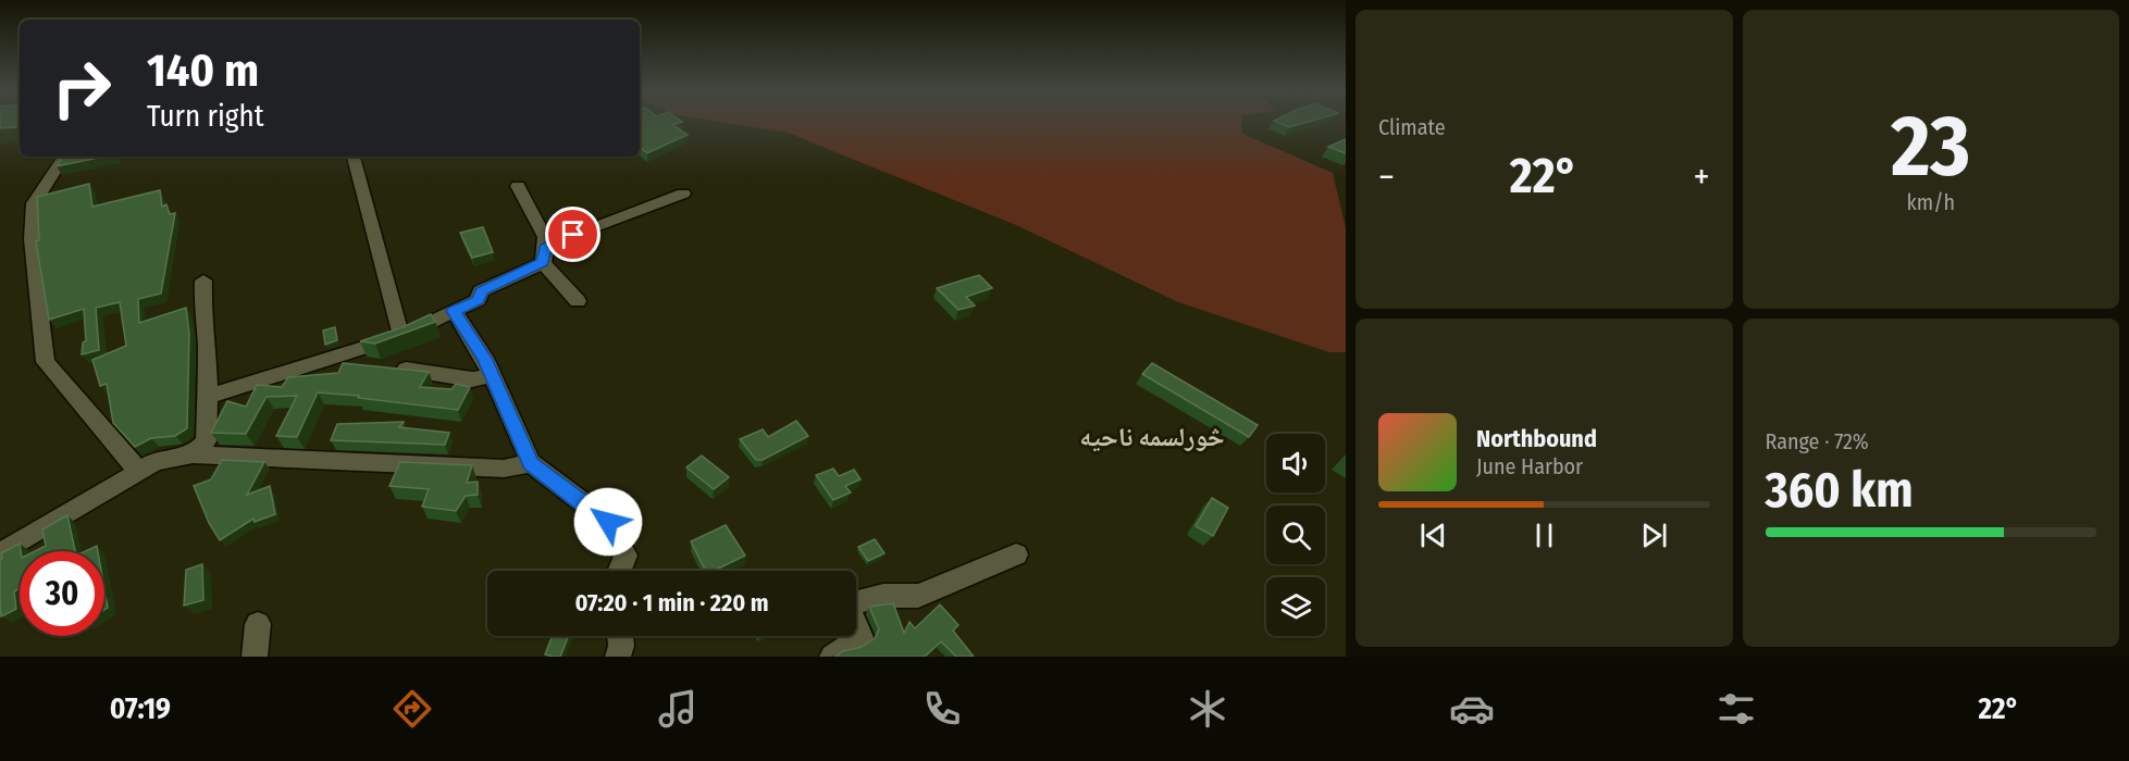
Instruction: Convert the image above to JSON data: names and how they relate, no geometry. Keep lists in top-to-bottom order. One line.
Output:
{"districts":["څورلسمه ناحیه"],"page":{"tile":["Climate",["23","km/h"],["Range · 72%","360 km"]],"turn":["140 m","Turn right"],"heat":["−","22°","+"],"song":["Northbound","June Harbor"],"limit":"30","trip":"07:20 · 1 min · 220 m","tabs":["07:19","22°"]}}
